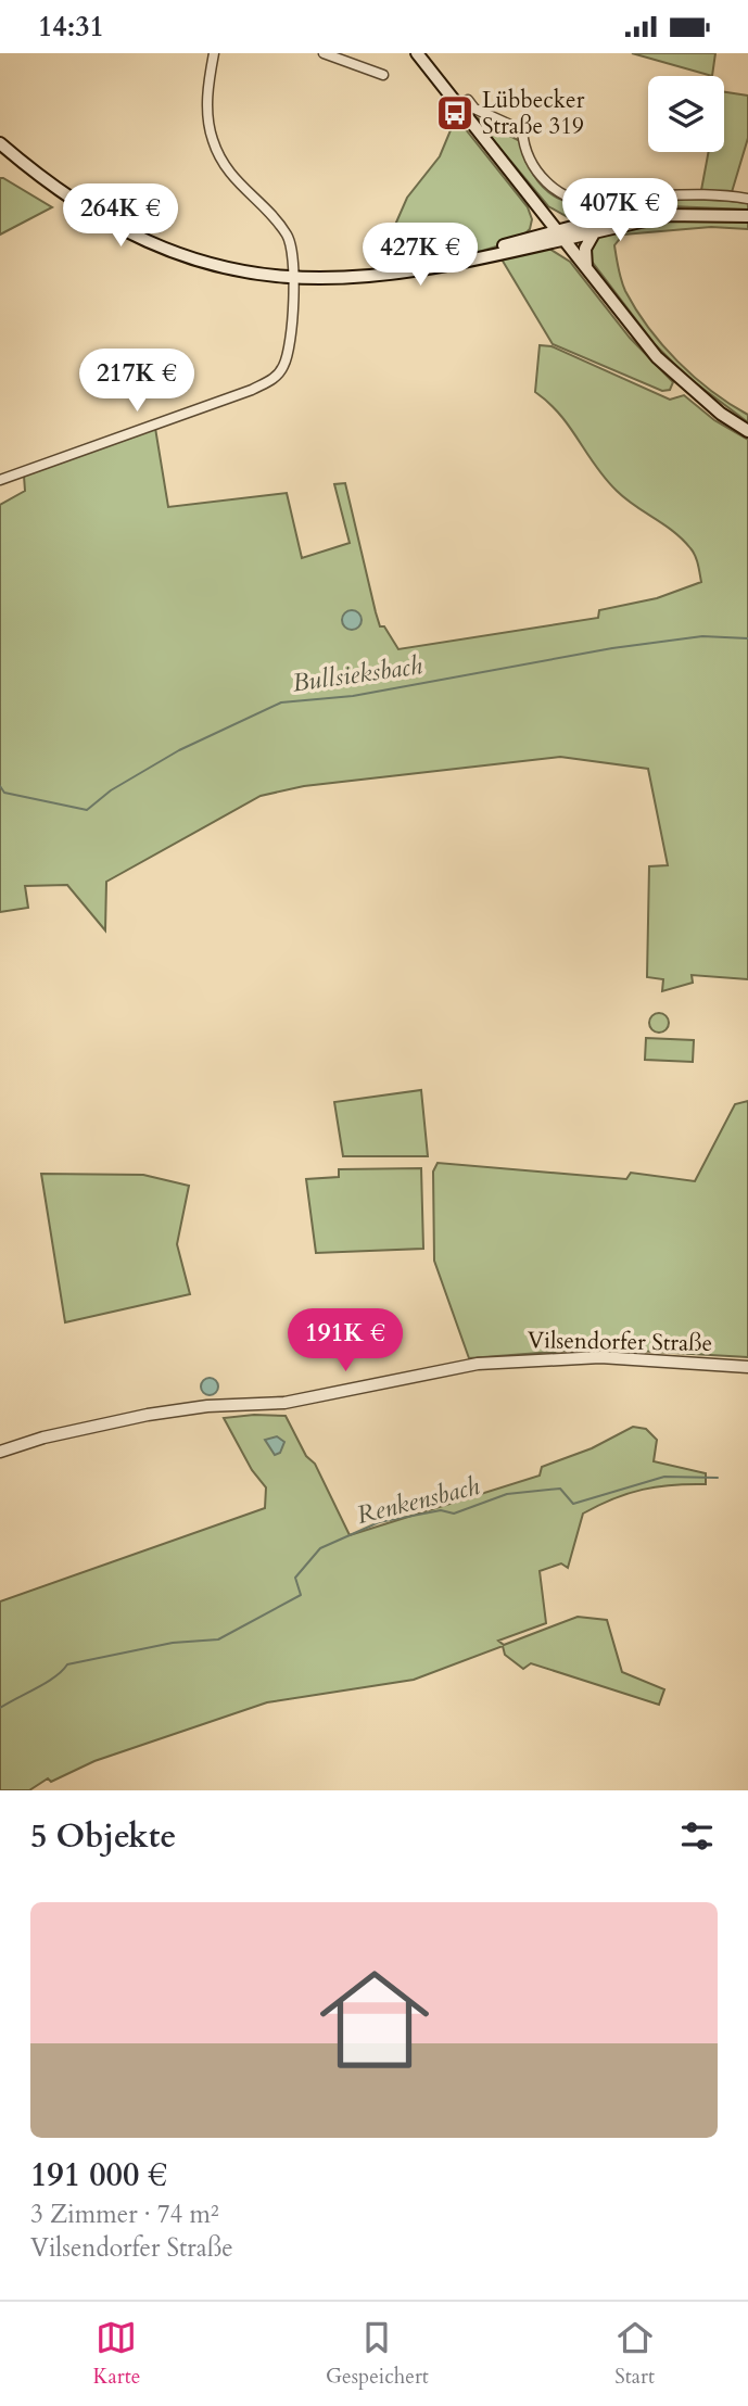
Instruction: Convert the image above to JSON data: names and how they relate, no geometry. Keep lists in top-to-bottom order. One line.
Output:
{"streets":{"street":["Vilsendorfer Straße"]},"water":["Bullsieksbach","Renkensbach"],"places":{"bus stop":["Lübbecker Straße 319"]},"page":{"status":"14:31","price":["407K €","264K €","427K €","217K €","191K €"],"heading":"5 Objekte","list":[{"name":"191 000 €","note":"3 Zimmer · 74 m² · Vilsendorfer Straße"}],"tabs":["Karte","Gespeichert","Start"]}}
